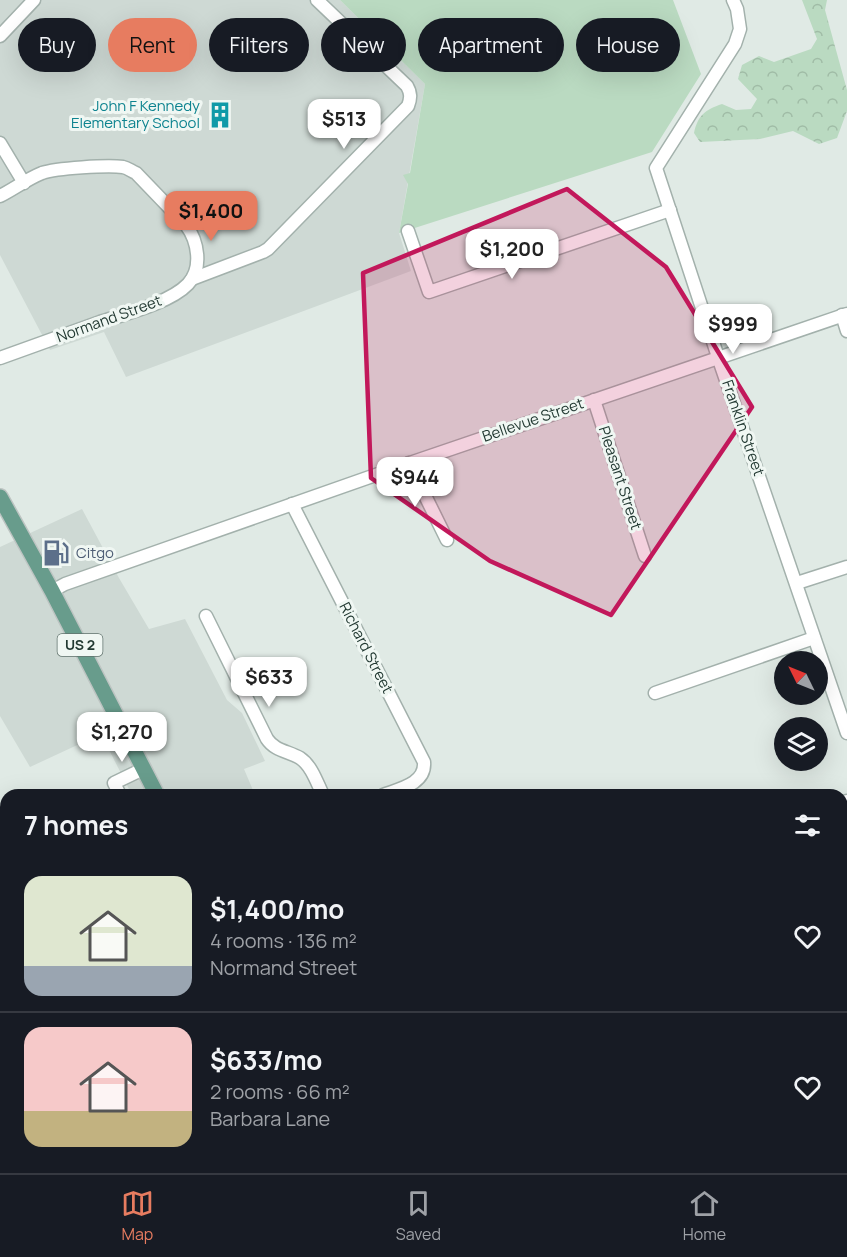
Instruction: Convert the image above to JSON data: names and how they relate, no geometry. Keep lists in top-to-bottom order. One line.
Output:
{"streets":{"main road":["US 2"],"street":["Normand Street","Bellevue Street","Franklin Street","Pleasant Street","Richard Street"]},"crossings":[["Bellevue Street","Franklin Street"],["Bellevue Street","Pleasant Street"],["Bellevue Street","US 2"],["Bellevue Street","Richard Street"]],"places":{"building":["John F Kennedy Elementary School"],"fuel station":["Citgo"]},"north":"top left","page":{"chip":["Buy","Rent","Filters","New","Apartment","House"],"price":["$513","$1,400","$1,200","$999","$944","$633","$1,270"],"heading":"7 homes","list":[{"name":"$1,400/mo","note":"4 rooms · 136 m² · Normand Street"},{"name":"$633/mo","note":"2 rooms · 66 m² · Barbara Lane"}],"tabs":["Map","Saved","Home"]}}
